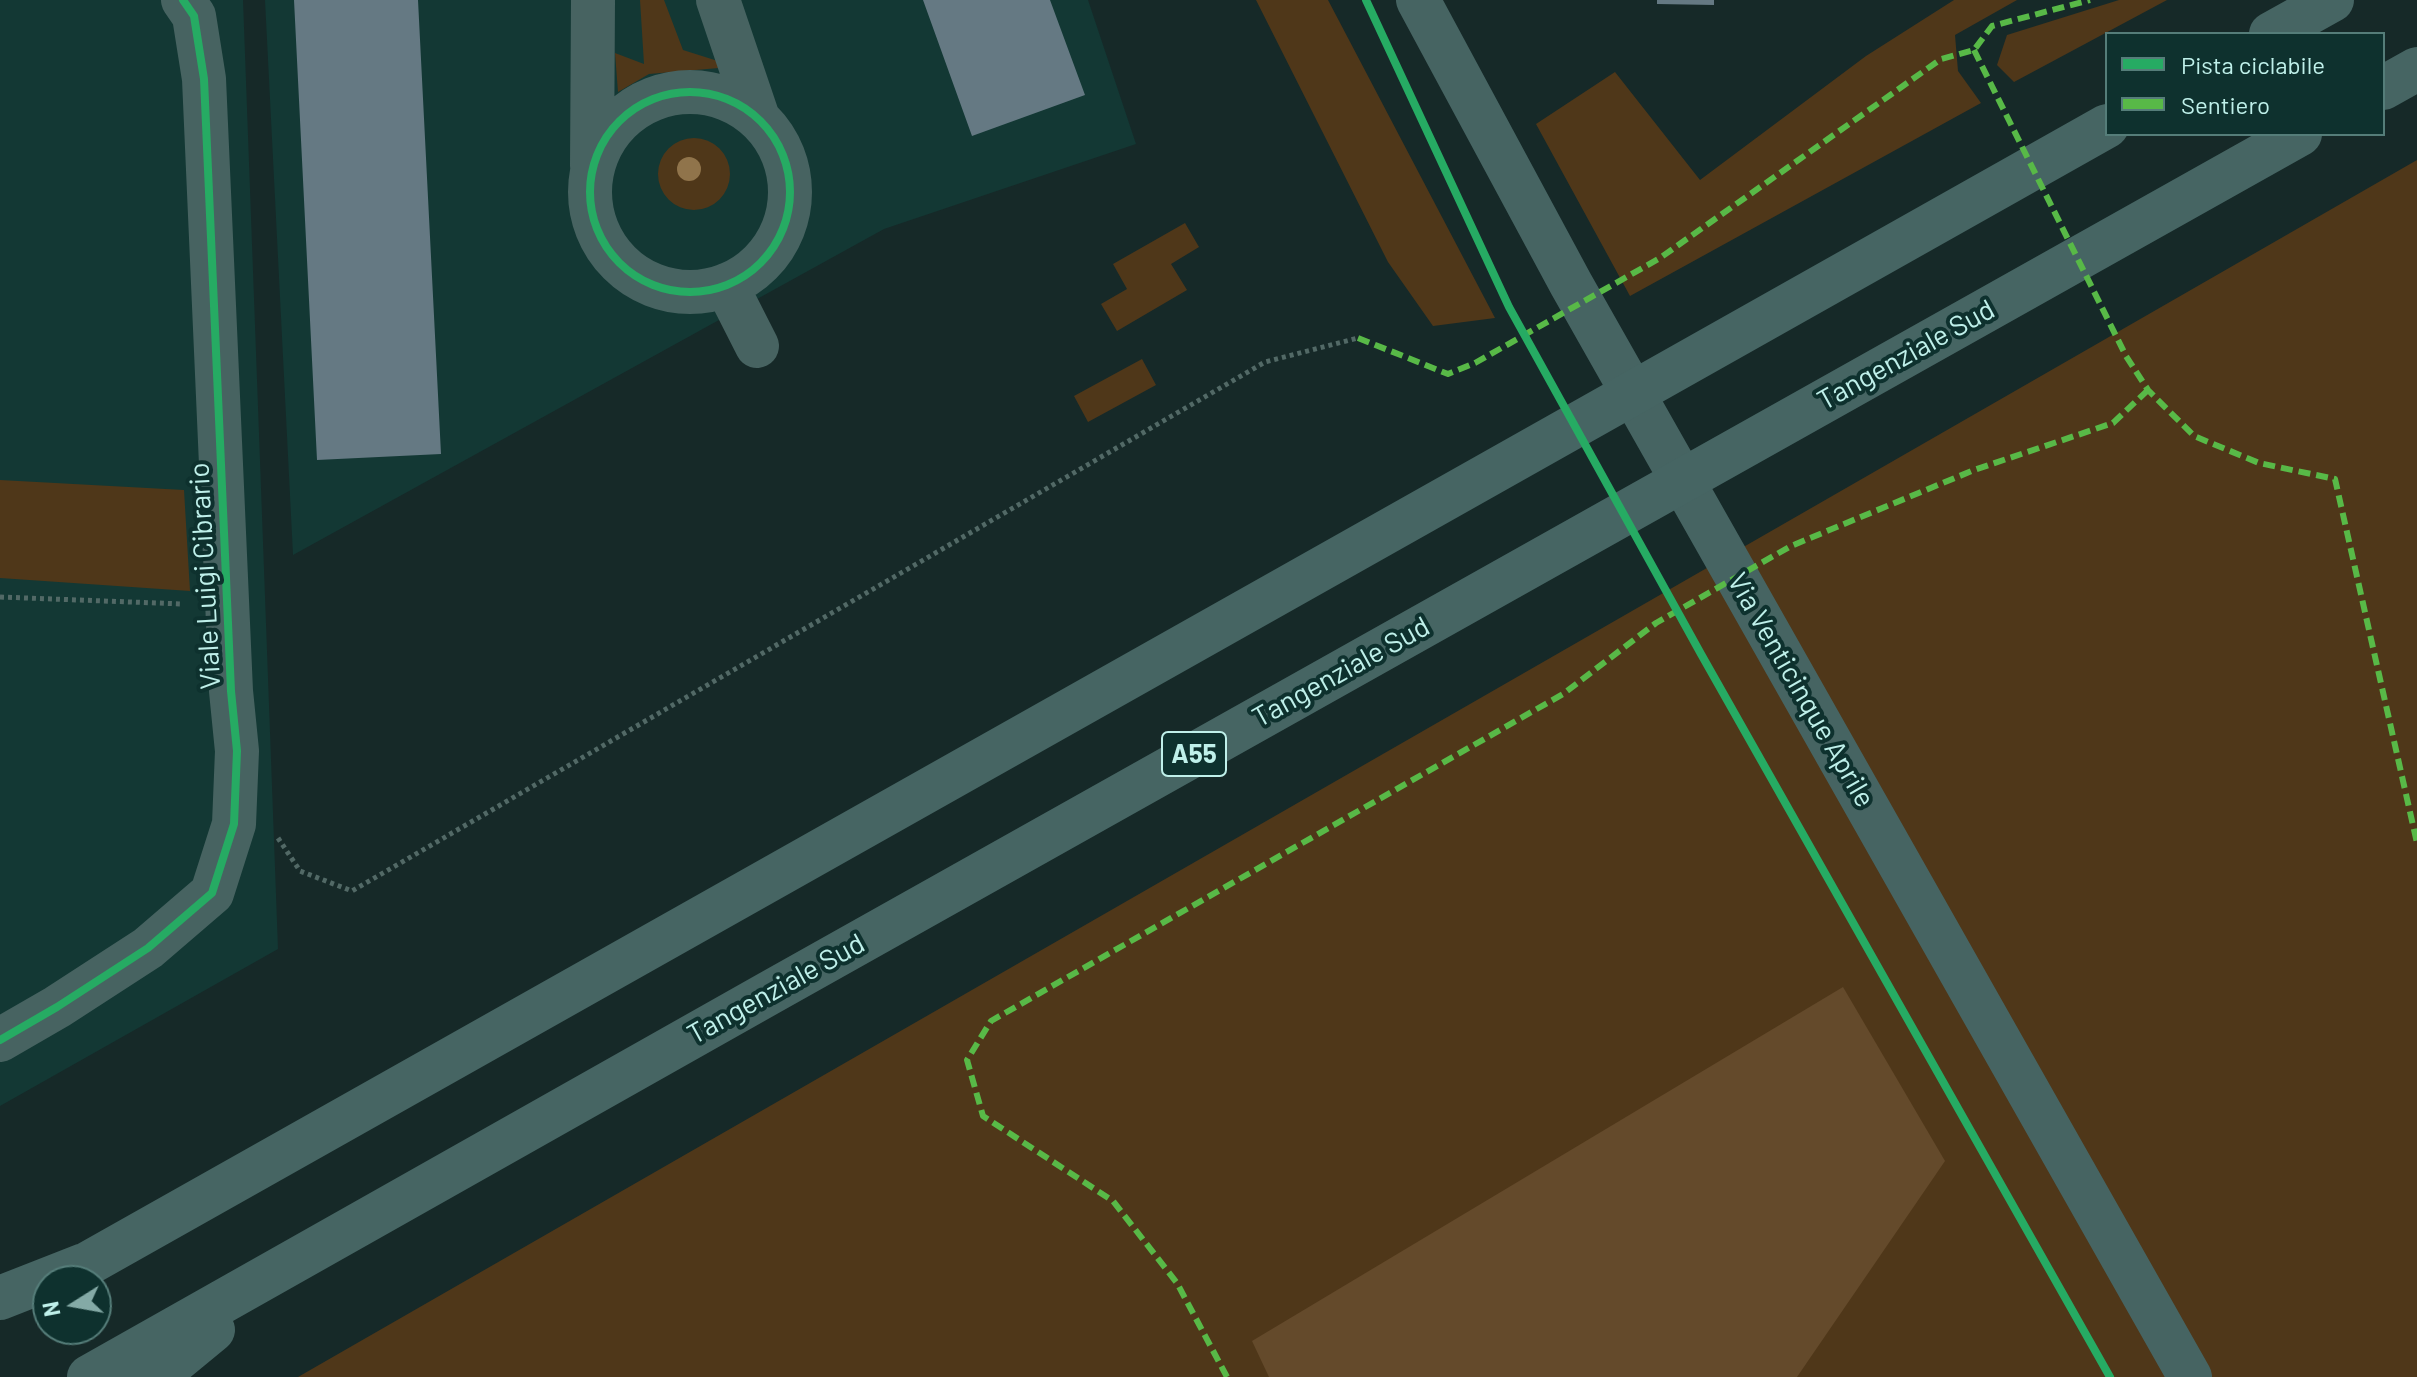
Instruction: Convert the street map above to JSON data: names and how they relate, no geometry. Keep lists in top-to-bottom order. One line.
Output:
{"streets":{"highway":["Tangenziale Sud","A55"],"main road":["Via Venticinque Aprile"],"street":["Viale Luigi Cibrario"]},"legend":["Pista ciclabile","Sentiero"],"north":"left"}
